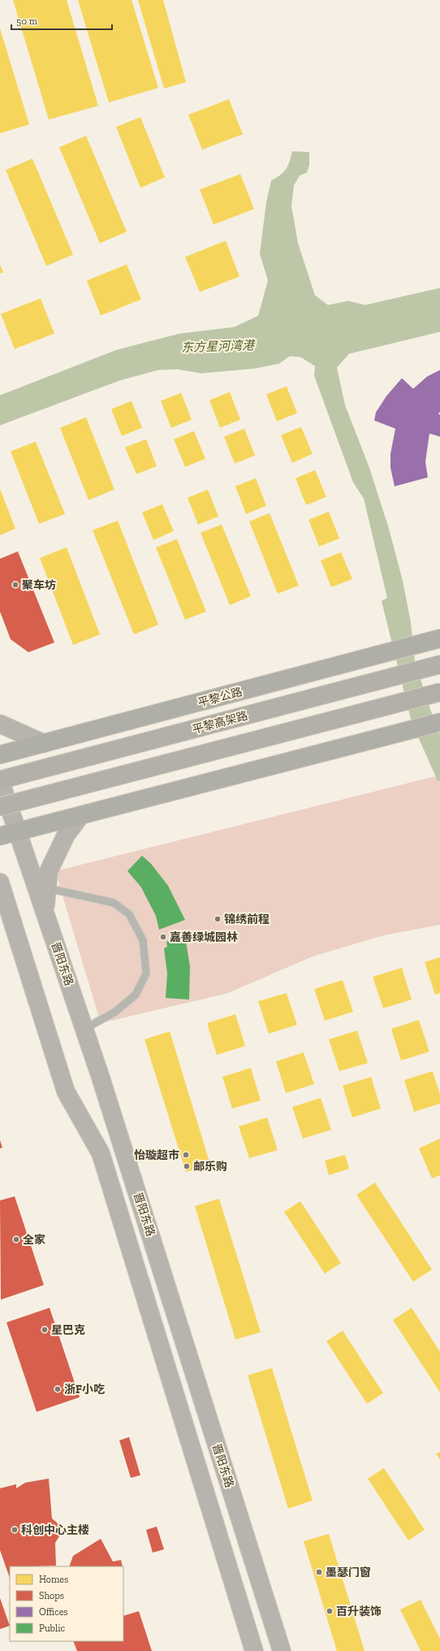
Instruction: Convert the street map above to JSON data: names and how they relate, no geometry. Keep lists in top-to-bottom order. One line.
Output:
{"streets":{"highway":["平黎高架路"],"main road":["平黎公路","晋阳东路"]},"crossings":[["平黎高架路","晋阳东路"]],"water":["东方星河湾港"],"places":["聚车坊","锦绣前程","嘉善绿城园林","怡璇超市","邮乐购","全家","星巴克","浙F小吃","科创中心主楼","墨瑟门窗","百升装饰"],"legend":["Homes","Shops","Offices","Public"],"scale_bar":"50 m"}
